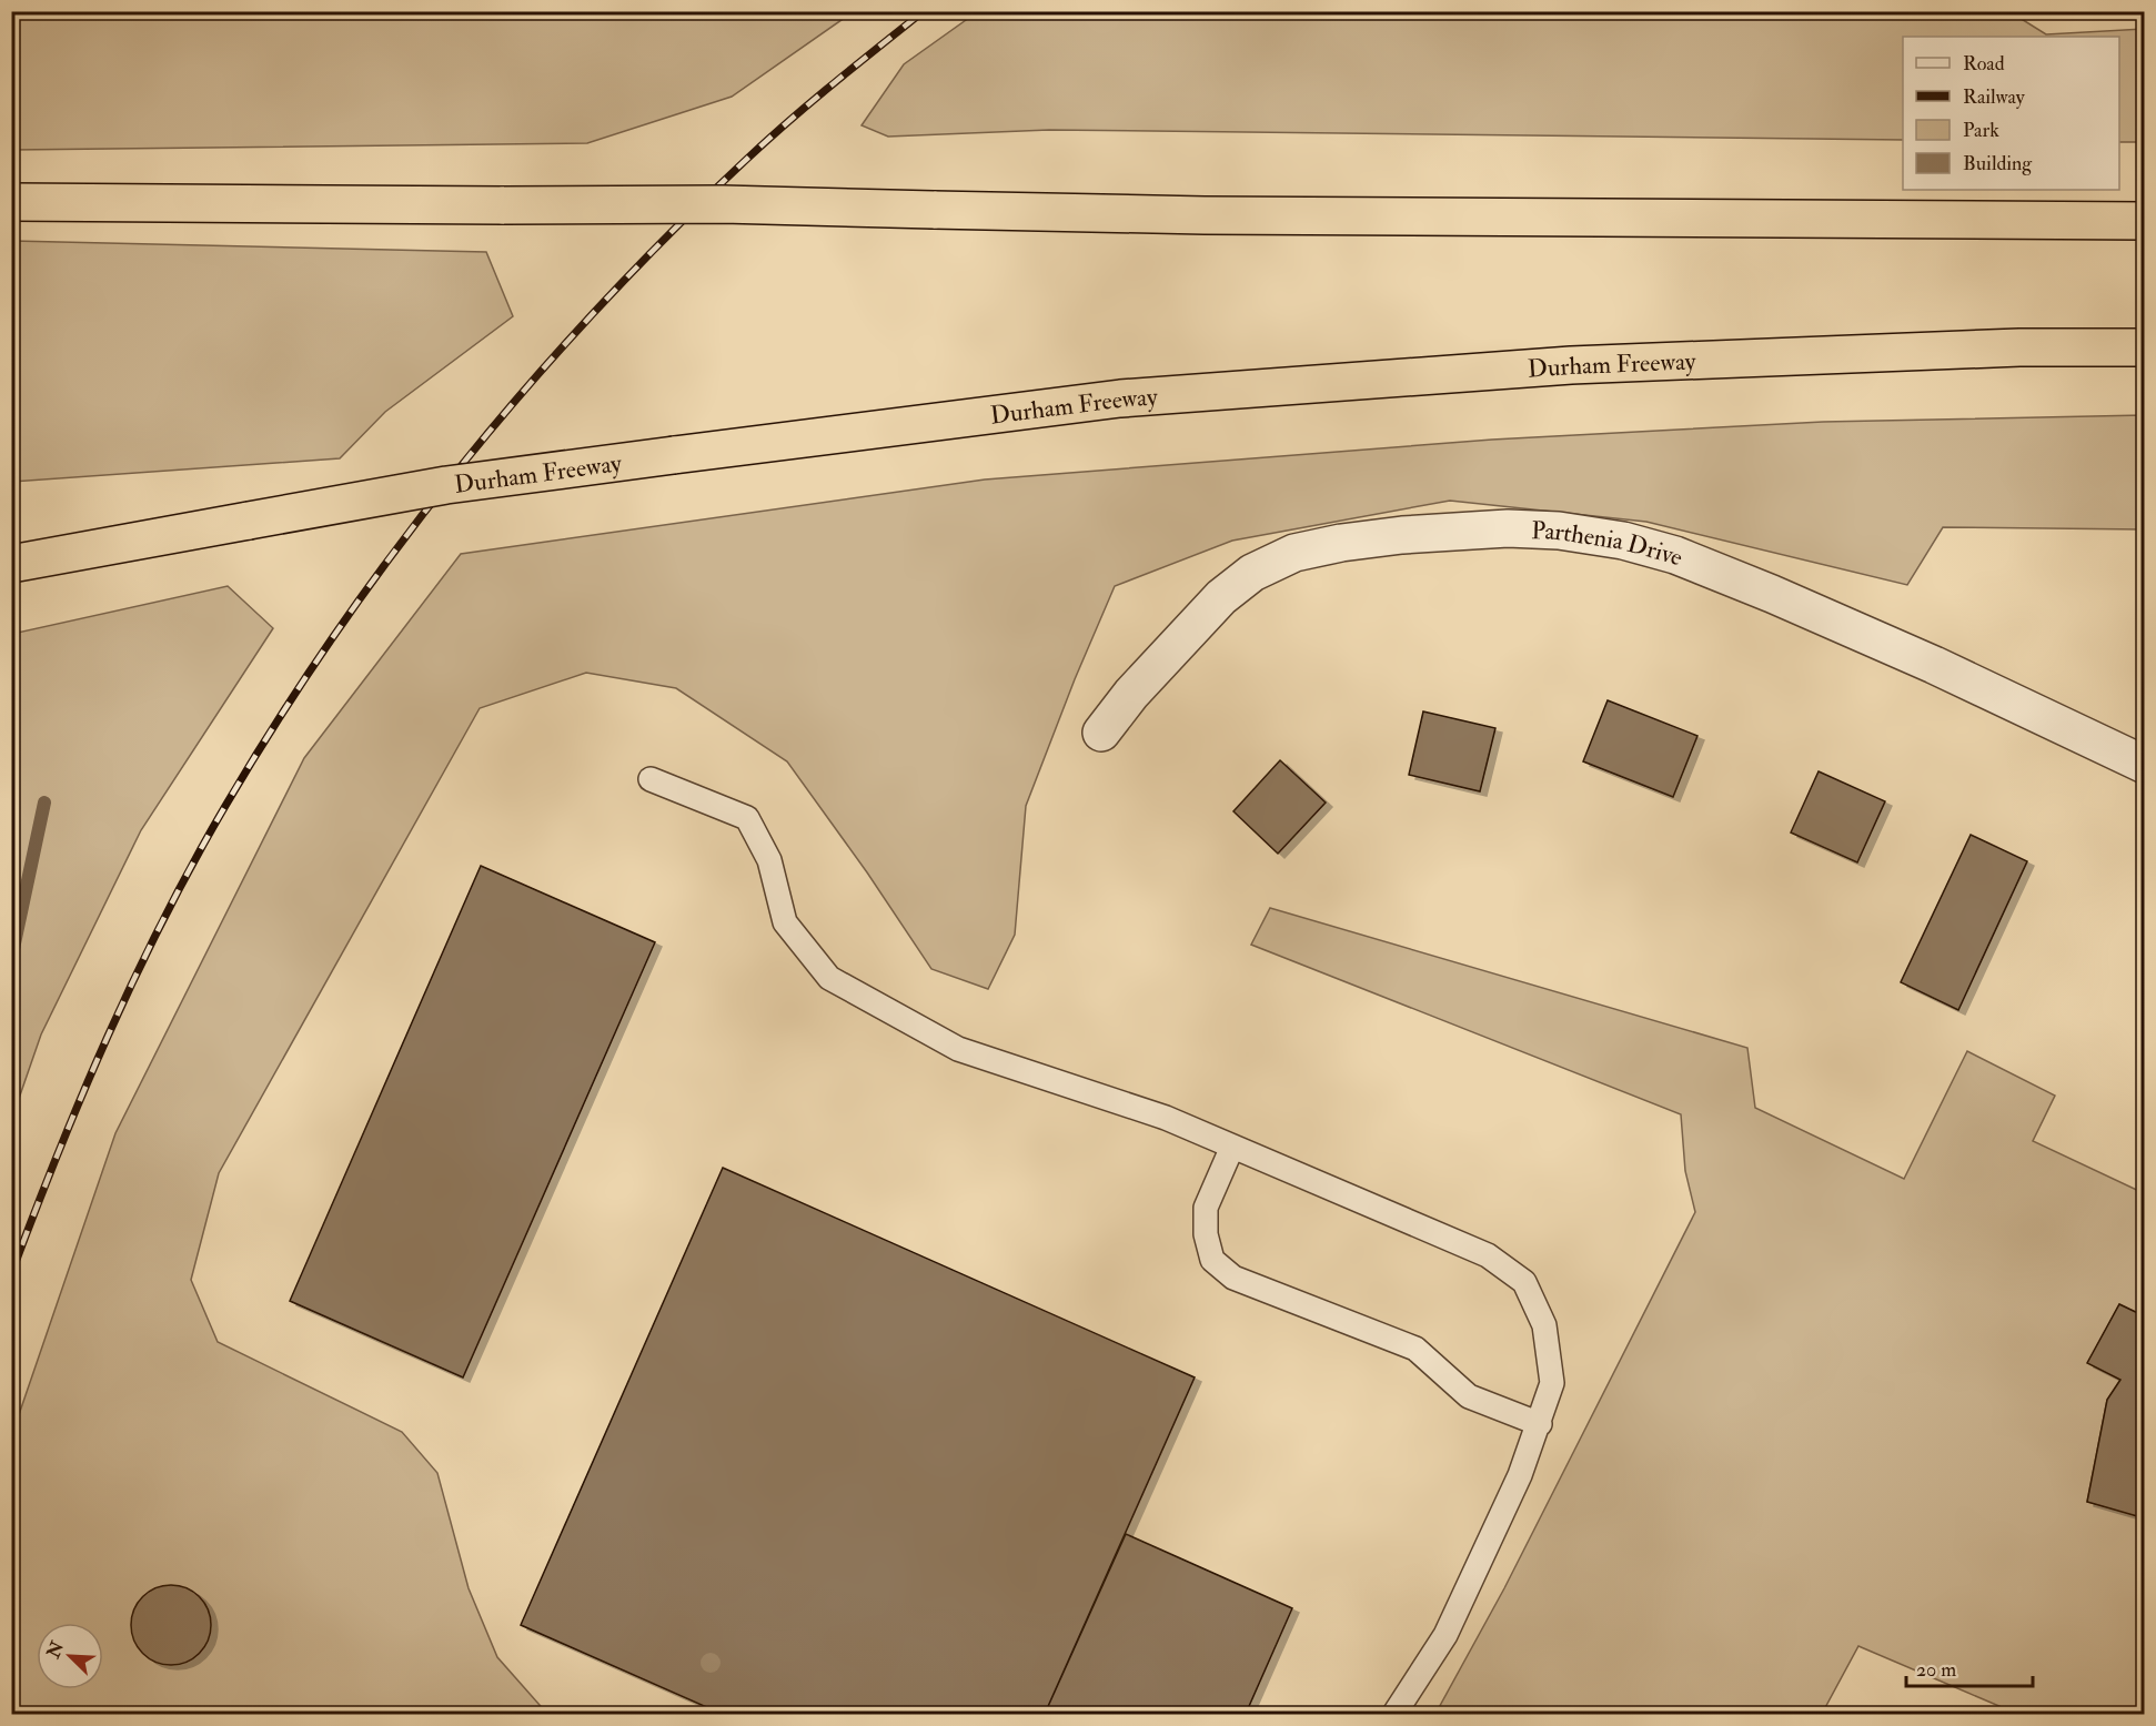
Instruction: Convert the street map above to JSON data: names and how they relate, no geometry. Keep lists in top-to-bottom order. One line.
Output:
{"streets":{"highway":["Durham Freeway"],"street":["Parthenia Drive"]},"legend":["Road","Railway","Park","Building"],"scale_bar":"20 m","north":"top left"}
